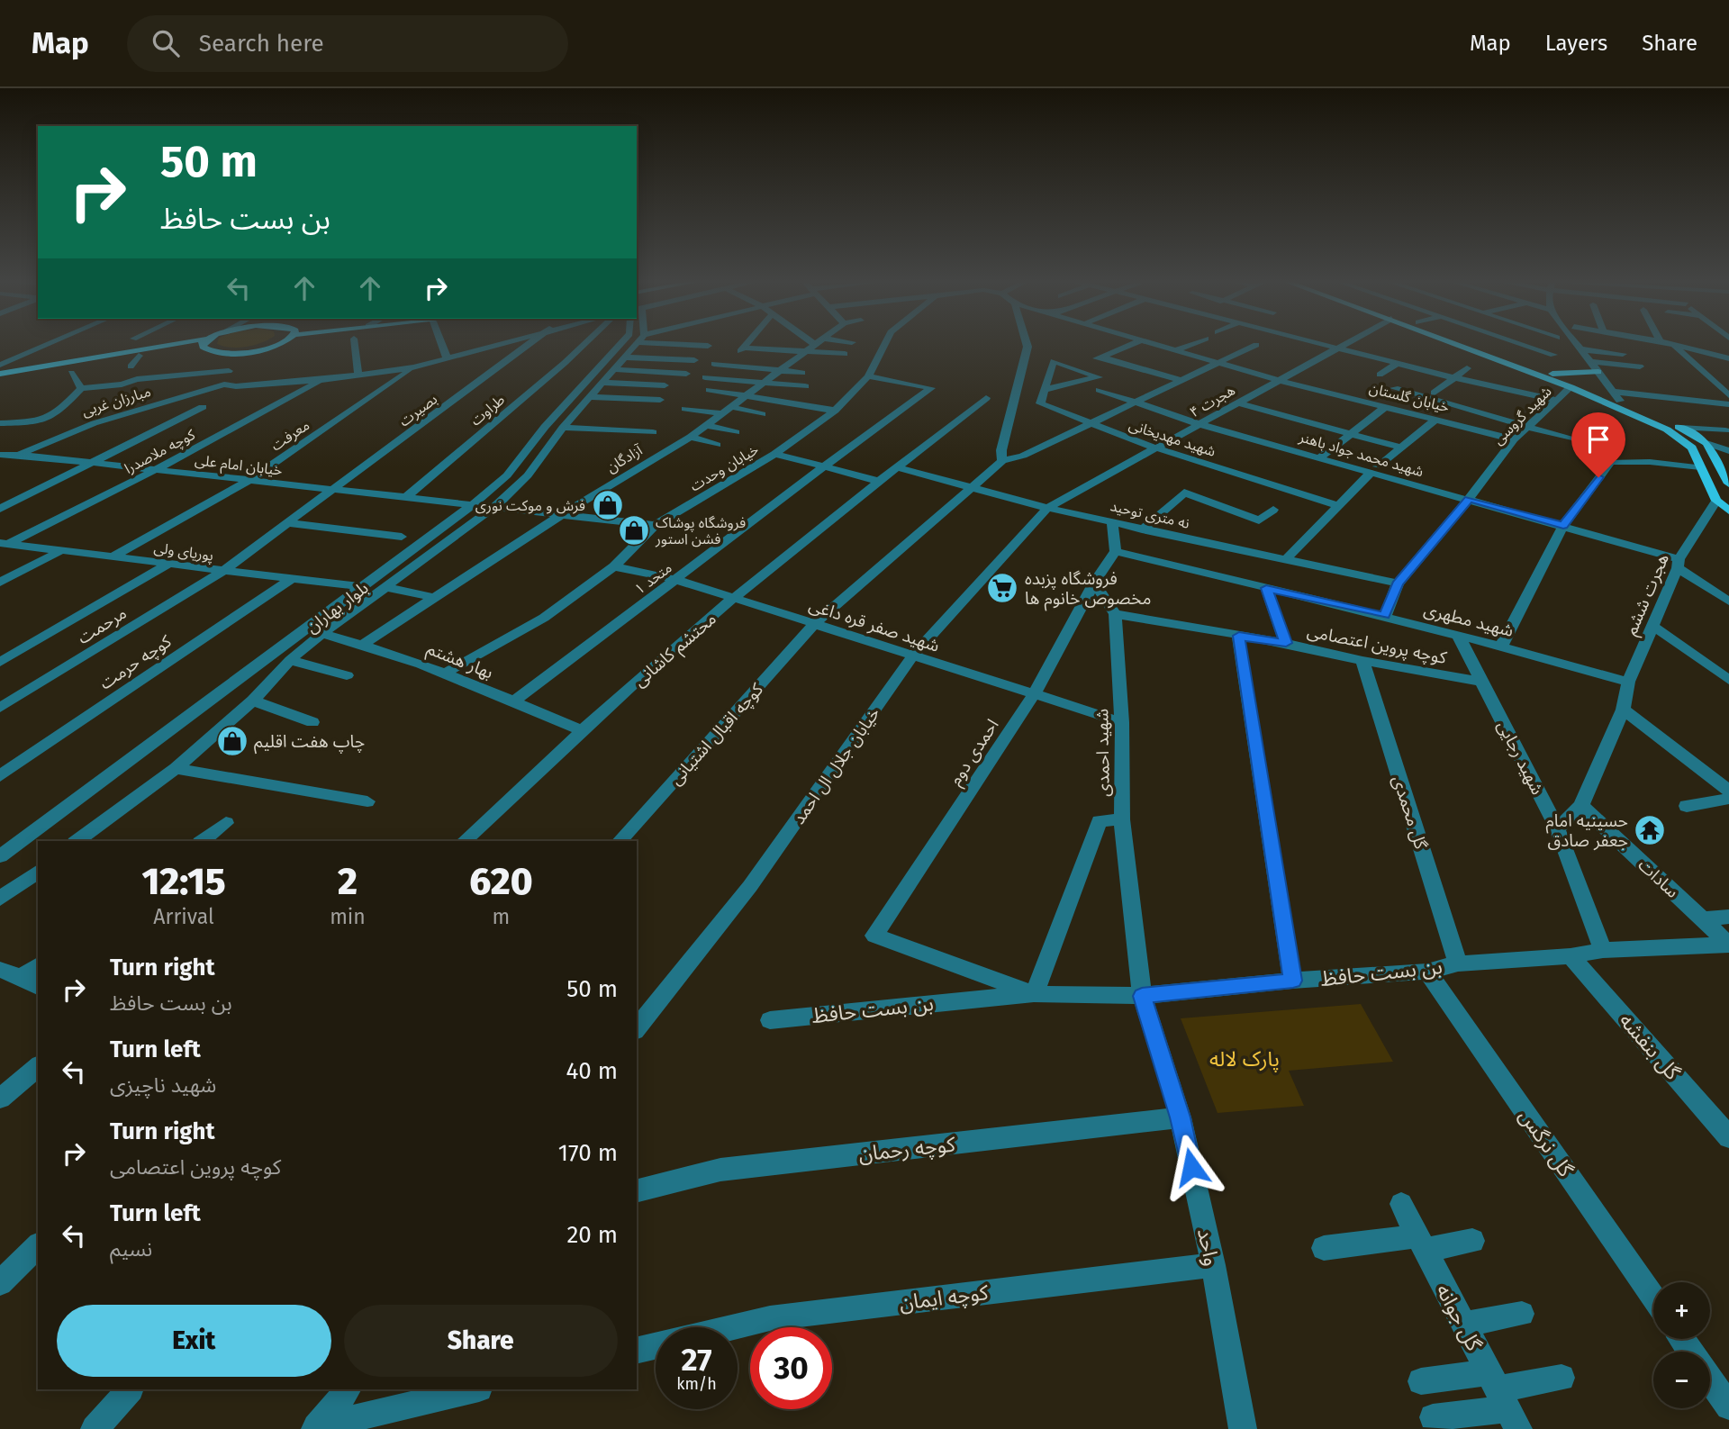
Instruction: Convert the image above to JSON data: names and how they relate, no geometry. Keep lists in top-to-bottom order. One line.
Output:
{"streets":{"street":["خیابان گلستان","مبارزان غربی","هجرت ۴","بصیرت","طراوت","شهید گروسی","معرفت","شهید مهدیخانی","کوچه ملاصدرا","شهید محمد جواد باهنر","آزادگان","خیابان امام علی","خیابان وحدت","نه متری توحید","پوریای ولی","متحد ۱","هجرت ششم","بلوار بهاران","شهید مطهری","مرحمت","شهید صفر قره داغی","کوچه پروین اعتصامی","محتشم کاشانی","بهار هشتم","کوچه حرمت","کوچه اقبال اشتیانی","احمدی دوم","شهید احمدی","شهید رجایی","خیابان جلال ال احمد","گل محمدی","سادات","بن بست حافظ","گل بنفشه","گل نرگس","کوچه رحمان","واحد","کوچه ایمان","گل جوانه"]},"crossings":[["خیابان گلستان","هجرت ۴"],["خیابان گلستان","شهید گروسی"],["مبارزان غربی","معرفت"],["مبارزان غربی","کوچه ملاصدرا"],["مبارزان غربی","خیابان امام علی"],["هجرت ۴","شهید مهدیخانی"],["هجرت ۴","شهید محمد جواد باهنر"],["هجرت ۴","نه متری توحید"],["هجرت ۴","خیابان جلال ال احمد"],["بصیرت","خیابان امام علی"],["بصیرت","مرحمت"],["طراوت","خیابان امام علی"],["شهید گروسی","شهید محمد جواد باهنر"],["شهید گروسی","نه متری توحید"],["شهید گروسی","شهید مطهری"],["معرفت","خیابان امام علی"],["معرفت","پوریای ولی"],["شهید مهدیخانی","کوچه اقبال اشتیانی"],["کوچه ملاصدرا","خیابان امام علی"],["کوچه ملاصدرا","پوریای ولی"],["شهید محمد جواد باهنر","هجرت ششم"],["شهید محمد جواد باهنر","کوچه اقبال اشتیانی"],["آزادگان","خیابان امام علی"],["آزادگان","بهار هشتم"],["خیابان امام علی","خیابان وحدت"],["خیابان امام علی","بلوار بهاران"],["خیابان وحدت","متحد ۱"],["خیابان وحدت","شهید صفر قره داغی"],["خیابان وحدت","بهار هشتم"],["نه متری توحید","محتشم کاشانی"],["نه متری توحید","کوچه اقبال اشتیانی"],["نه متری توحید","خیابان جلال ال احمد"],["پوریای ولی","بلوار بهاران"],["پوریای ولی","مرحمت"],["پوریای ولی","کوچه حرمت"],["متحد ۱","شهید صفر قره داغی"],["متحد ۱","بهار هشتم"],["هجرت ششم","شهید مطهری"],["بلوار بهاران","بهار هشتم"],["شهید مطهری","شهید رجایی"],["شهید صفر قره داغی","محتشم کاشانی"],["شهید صفر قره داغی","کوچه اقبال اشتیانی"],["شهید صفر قره داغی","احمدی دوم"],["شهید صفر قره داغی","شهید احمدی"],["شهید صفر قره داغی","خیابان جلال ال احمد"],["کوچه پروین اعتصامی","شهید احمدی"],["کوچه پروین اعتصامی","شهید رجایی"],["کوچه پروین اعتصامی","گل محمدی"],["محتشم کاشانی","بهار هشتم"],["احمدی دوم","شهید احمدی"],["احمدی دوم","بن بست حافظ"],["شهید احمدی","بن بست حافظ"],["شهید احمدی","واحد"],["شهید رجایی","بن بست حافظ"],["گل محمدی","بن بست حافظ"],["سادات","بن بست حافظ"],["بن بست حافظ","گل بنفشه"],["بن بست حافظ","گل نرگس"],["بن بست حافظ","واحد"],["کوچه رحمان","واحد"],["واحد","کوچه ایمان"]],"parks":["پارک لاله"],"places":{"shop":["فرش و موکت نوری","فروشگاه پوشاک فشن استور","چاپ هفت اقلیم"],"supermarket":["فروشگاه پزبده مخصوص خانوم ها"],"temple":["حسینیه امام جعفر صادق"]},"page":{"header":"Map","search":"Search here","nav":["Map","Layers","Share"],"turn":["50 m","بن بست حافظ"],"eta":["12:15","Arrival","2","min","620","m"],"list":[{"name":"Turn right","note":"بن بست حافظ","value":"50 m"},{"name":"Turn left","note":"شهید ناچیزی","value":"40 m"},{"name":"Turn right","note":"کوچه پروین اعتصامی","value":"170 m"},{"name":"Turn left","note":"نسیم","value":"20 m"}],"map_buttons":["+","−"],"buttons":["Exit","Share"],"speed":"27 km/h","limit":"30"}}
